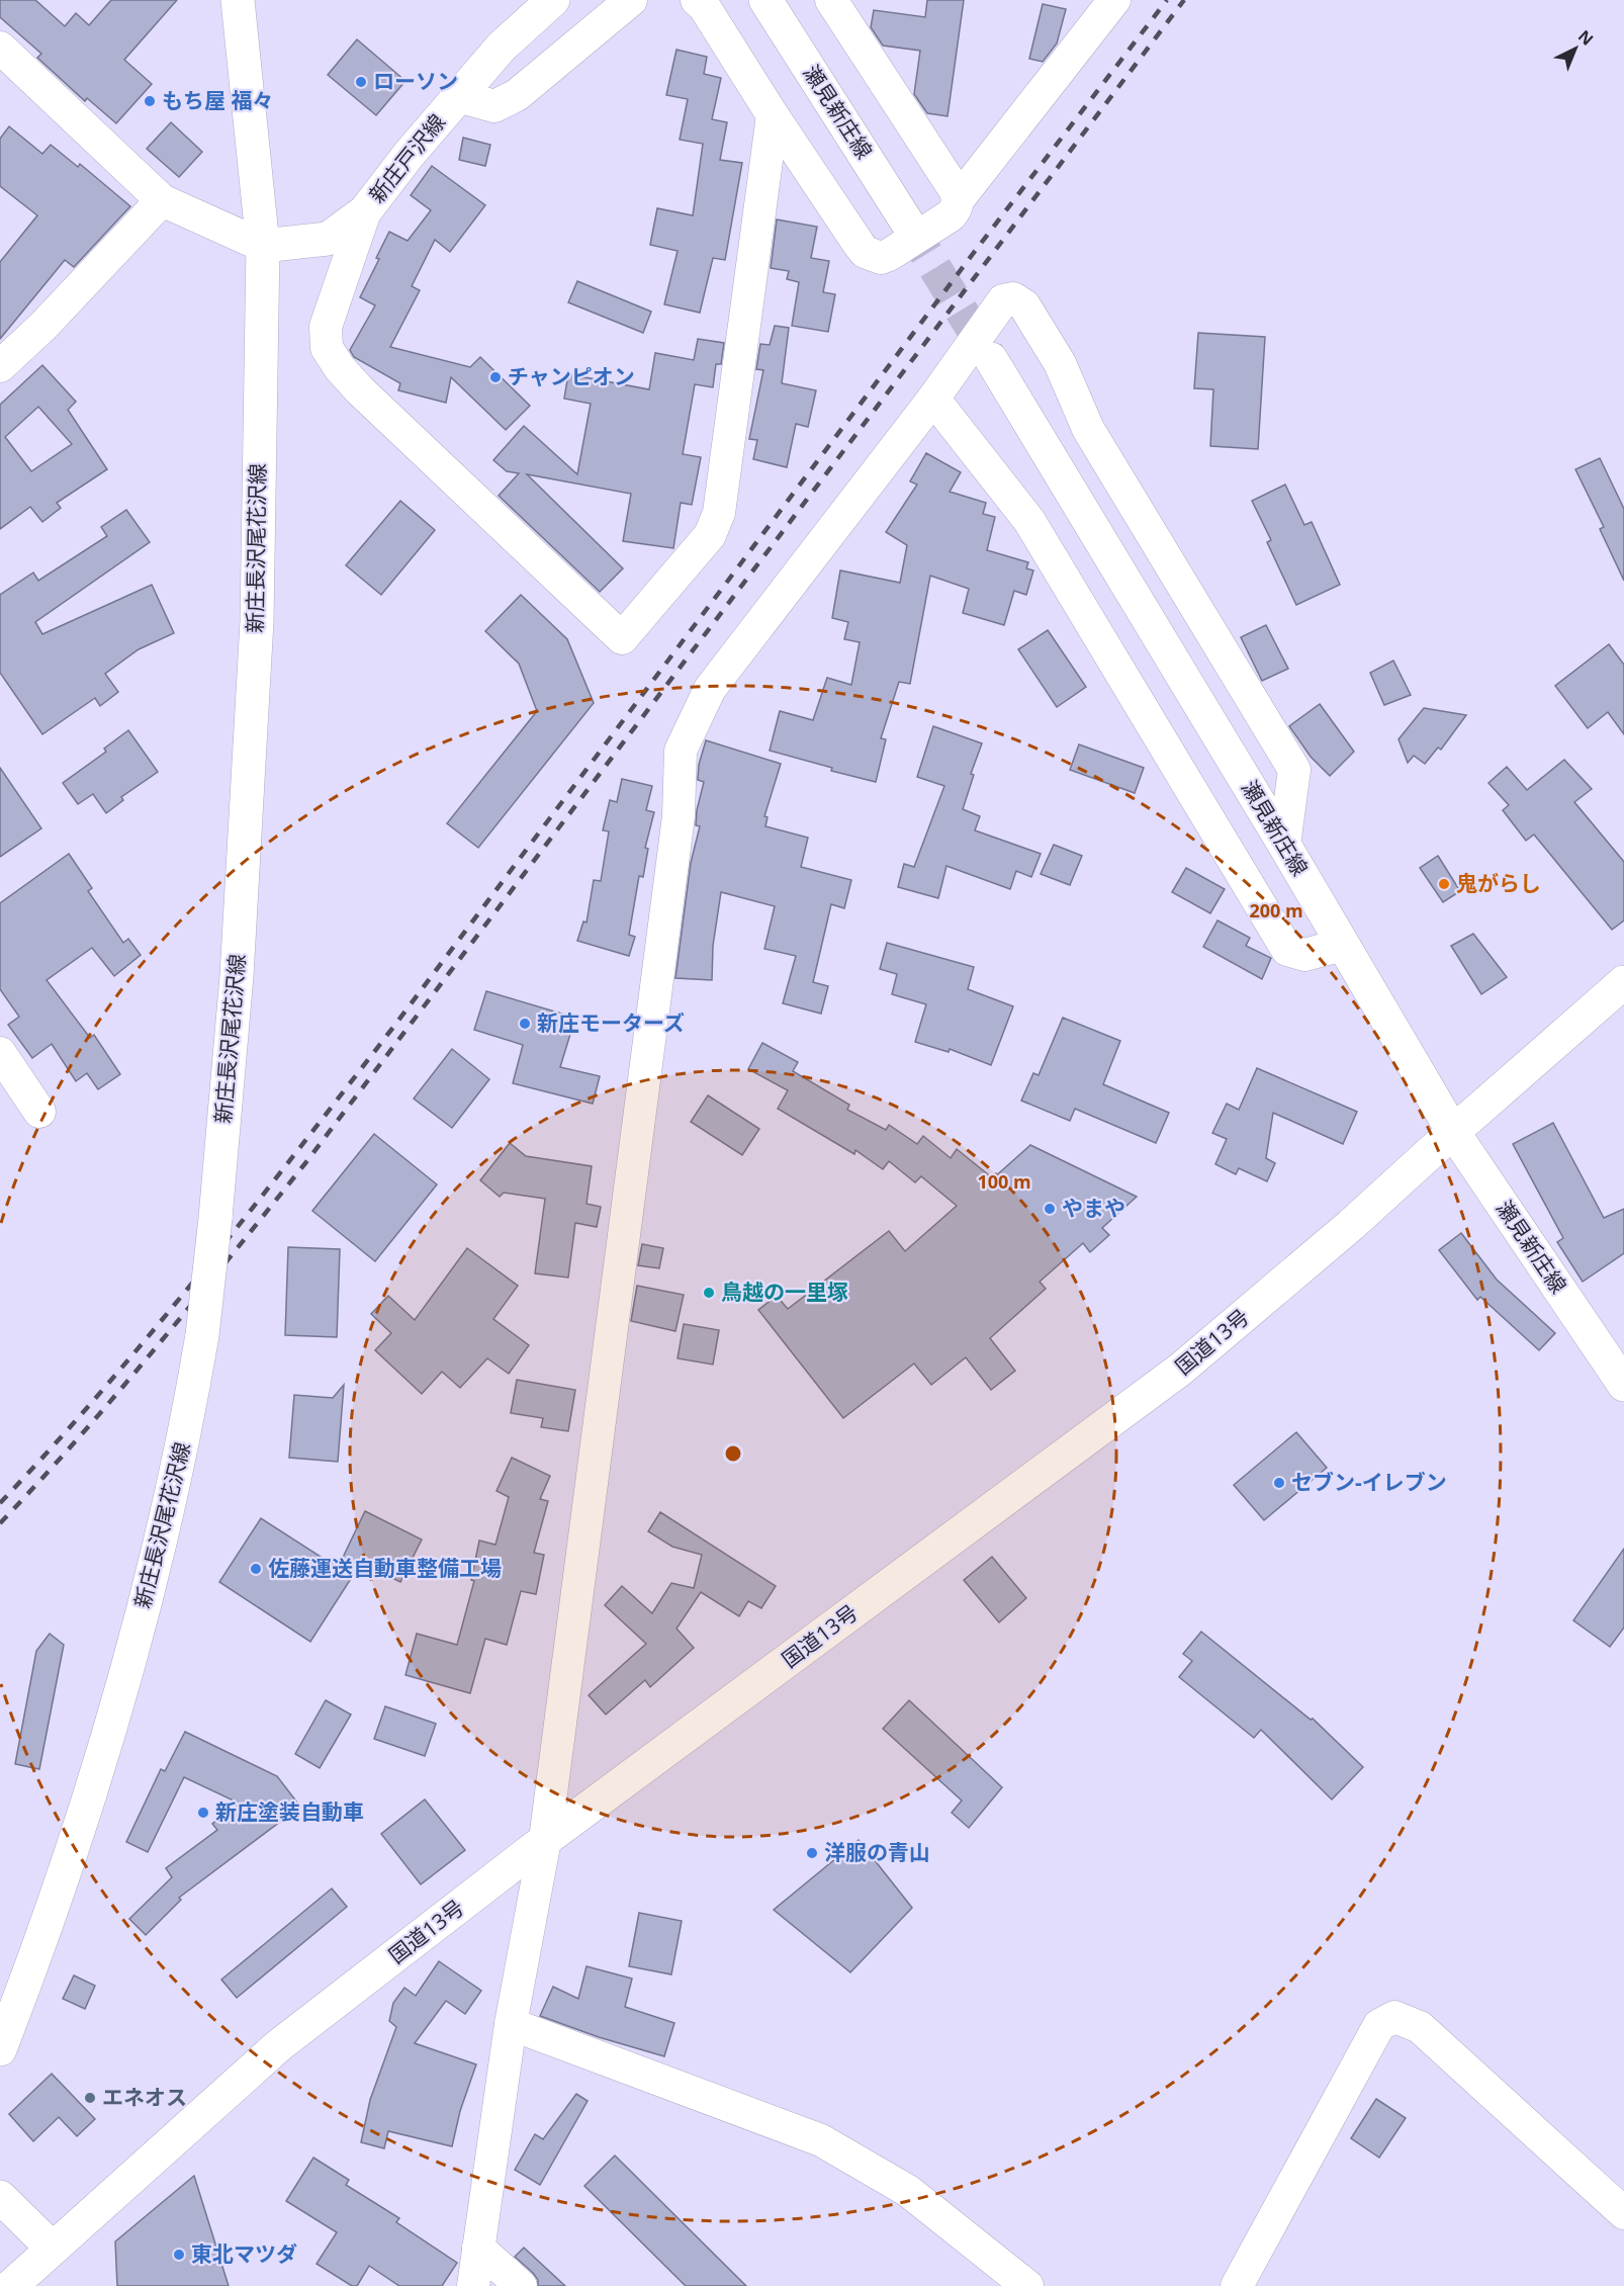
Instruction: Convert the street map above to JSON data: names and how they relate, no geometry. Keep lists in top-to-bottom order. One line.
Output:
{"streets":{"main road":["瀬見新庄線","新庄戸沢線","新庄長沢尾花沢線","国道13号"]},"crossings":[["瀬見新庄線","国道13号"],["新庄戸沢線","新庄長沢尾花沢線"]],"places":["ローソン","もち屋 福々","チャンピオン","鬼がらし","新庄モーターズ","やまや","鳥越の一里塚","セブン-イレブン","佐藤運送自動車整備工場","新庄塗装自動車","洋服の青山","エネオス","東北マツダ"],"north":"top right","rings":["200 m","100 m"]}
